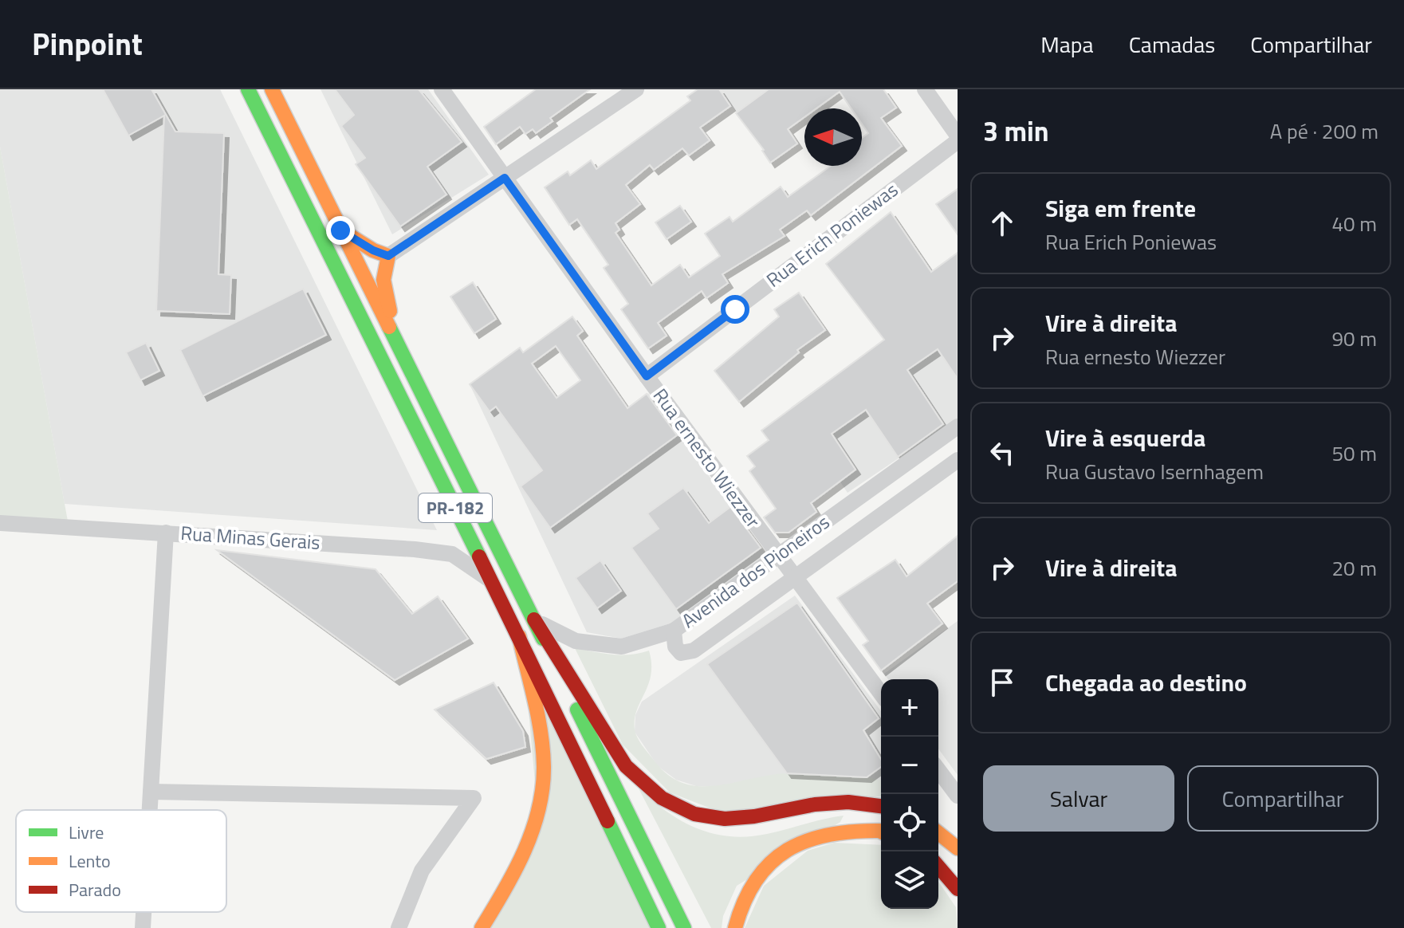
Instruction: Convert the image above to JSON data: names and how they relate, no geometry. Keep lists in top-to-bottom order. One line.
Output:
{"streets":{"main road":["PR-182"],"street":["Rua Erich Poniewas","Rua ernesto Wiezzer","Rua Minas Gerais","Avenida dos Pioneiros"]},"crossings":[["Rua Erich Poniewas","Rua ernesto Wiezzer"],["Rua ernesto Wiezzer","Avenida dos Pioneiros"],["PR-182","Rua Minas Gerais"],["PR-182","Avenida dos Pioneiros"]],"legend":["Livre","Lento","Parado"],"north":"left","page":{"header":"Pinpoint","nav":["Mapa","Camadas","Compartilhar"],"heading":["3 min","A pé · 200 m"],"list":[["Siga em frente","Rua Erich Poniewas","40 m"],["Vire à direita","Rua ernesto Wiezzer","90 m"],["Vire à esquerda","Rua Gustavo Isernhagem","50 m"],["Vire à direita","20 m"],"Chegada ao destino"],"map_buttons":["+","−"],"buttons":["Salvar","Compartilhar"]}}
